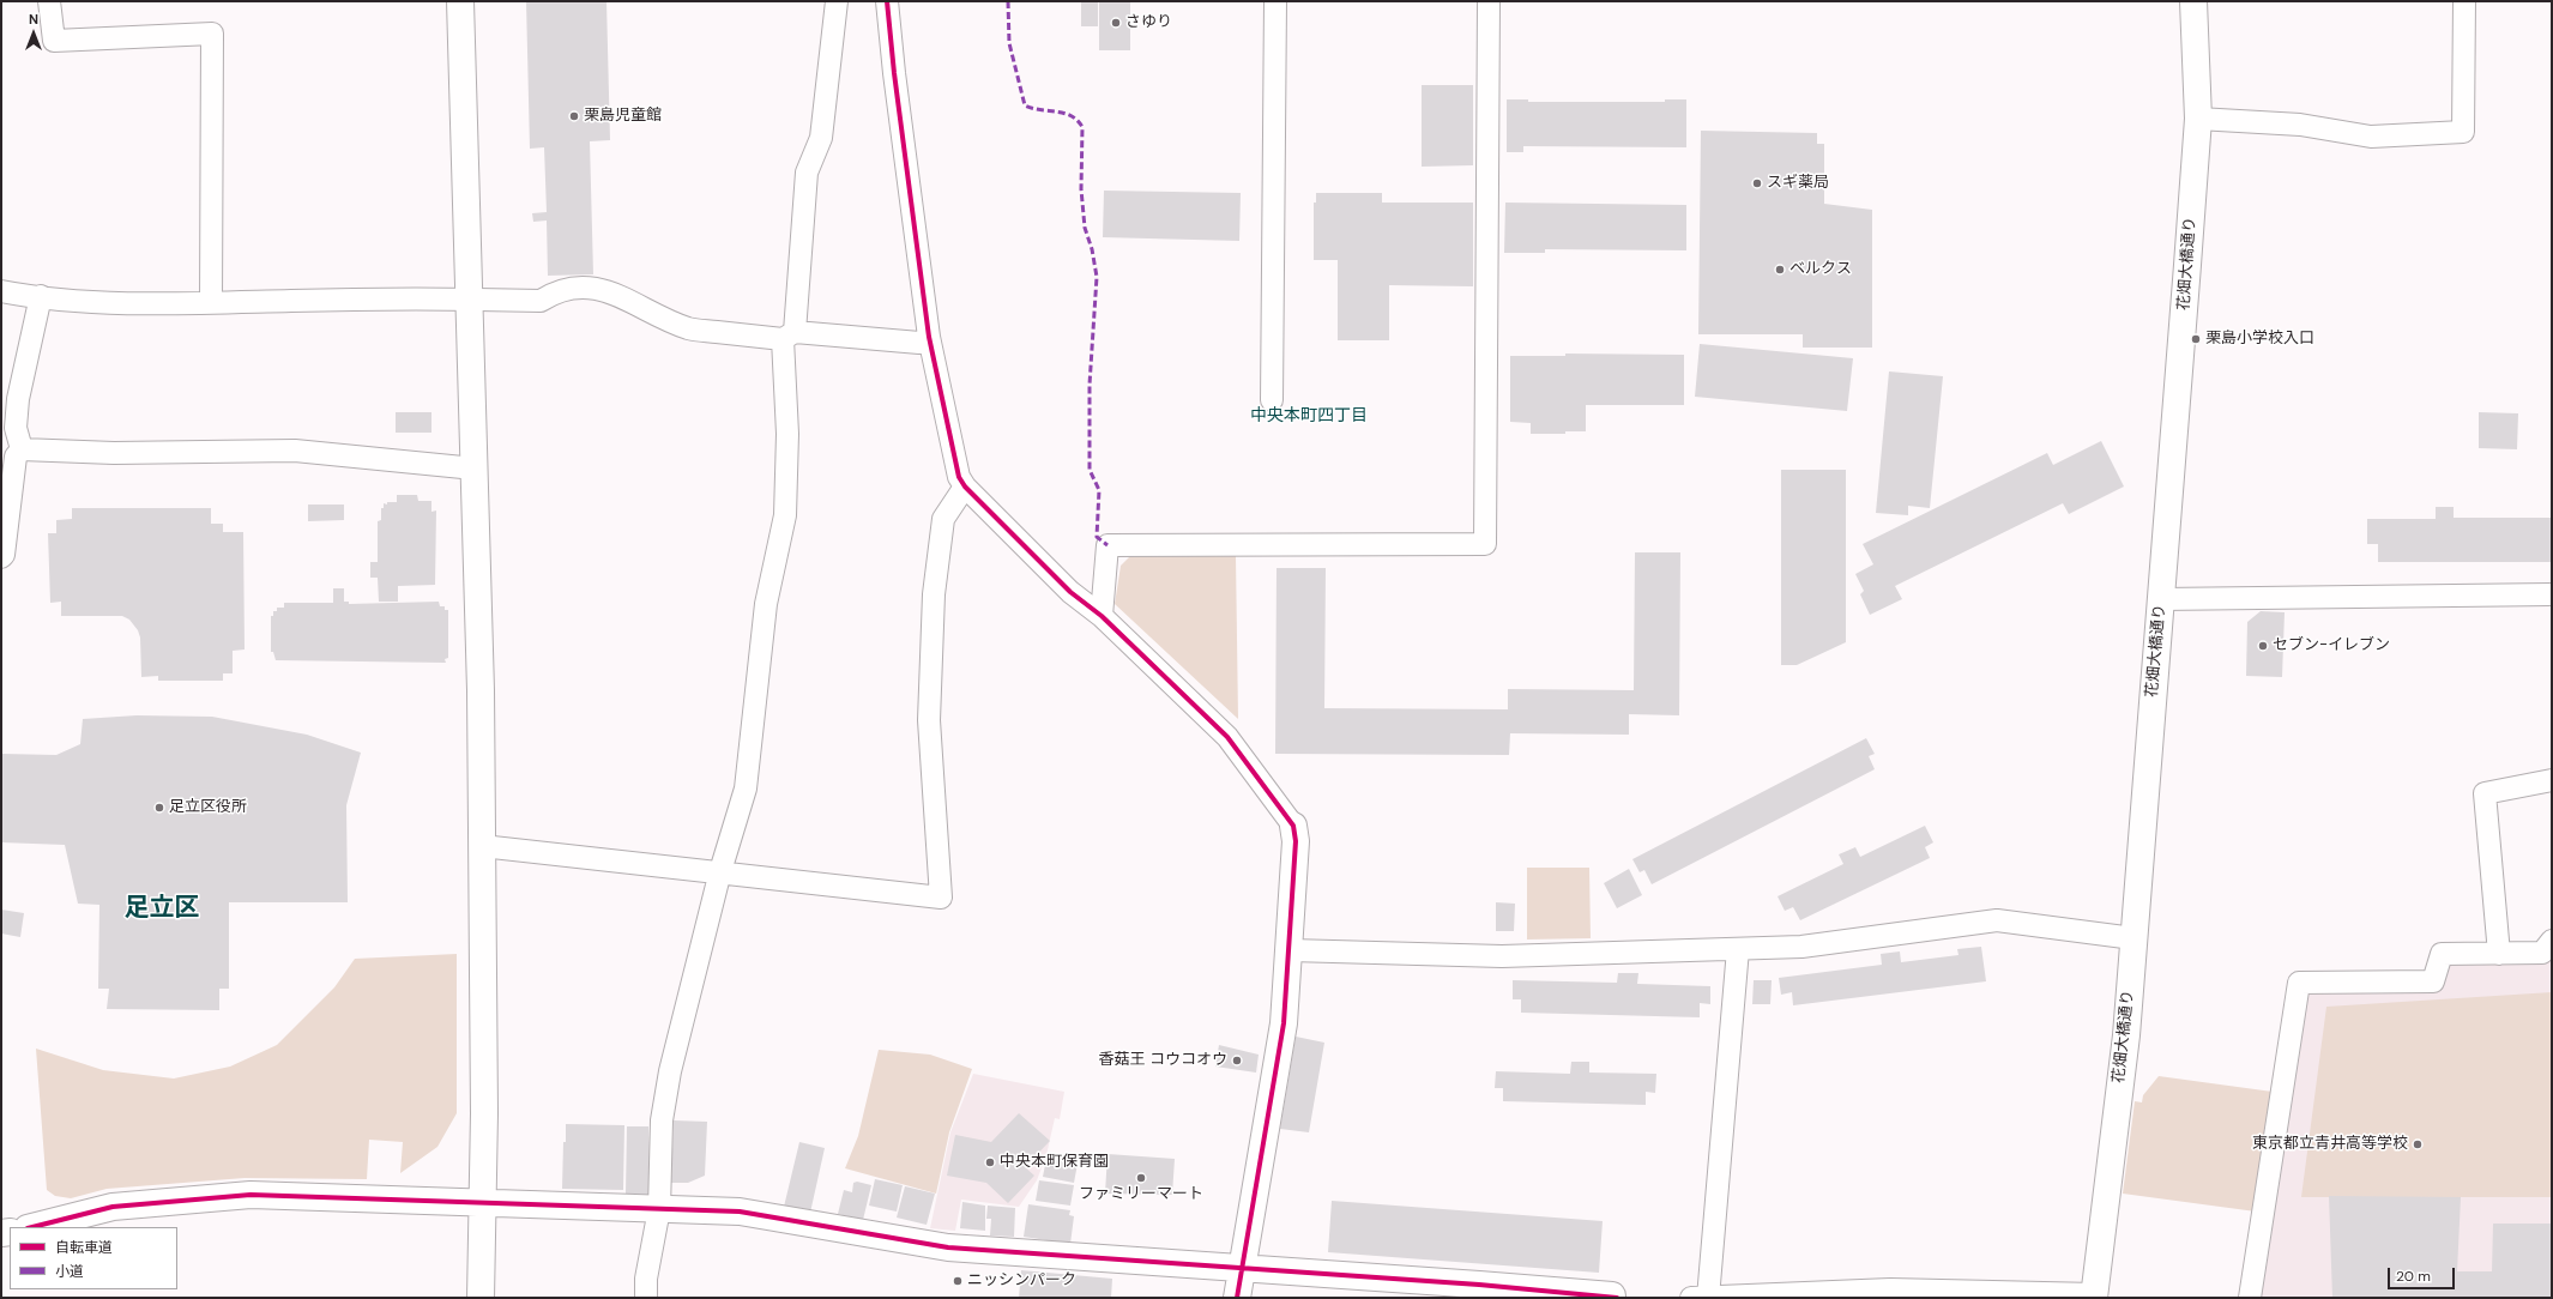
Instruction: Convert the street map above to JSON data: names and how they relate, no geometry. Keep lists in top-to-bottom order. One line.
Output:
{"streets":{"street":["花畑大橋通り"]},"districts":["中央本町四丁目","足立区"],"places":["さゆり","栗島児童館","スギ薬局","ベルクス","栗島小学校入口","セブン-イレブン","足立区役所","香菇王 コウコオウ","東京都立青井高等学校","中央本町保育園","ファミリーマート","ニッシンパーク"],"legend":["自転車道","小道"],"scale_bar":"20 m","north":"top"}
